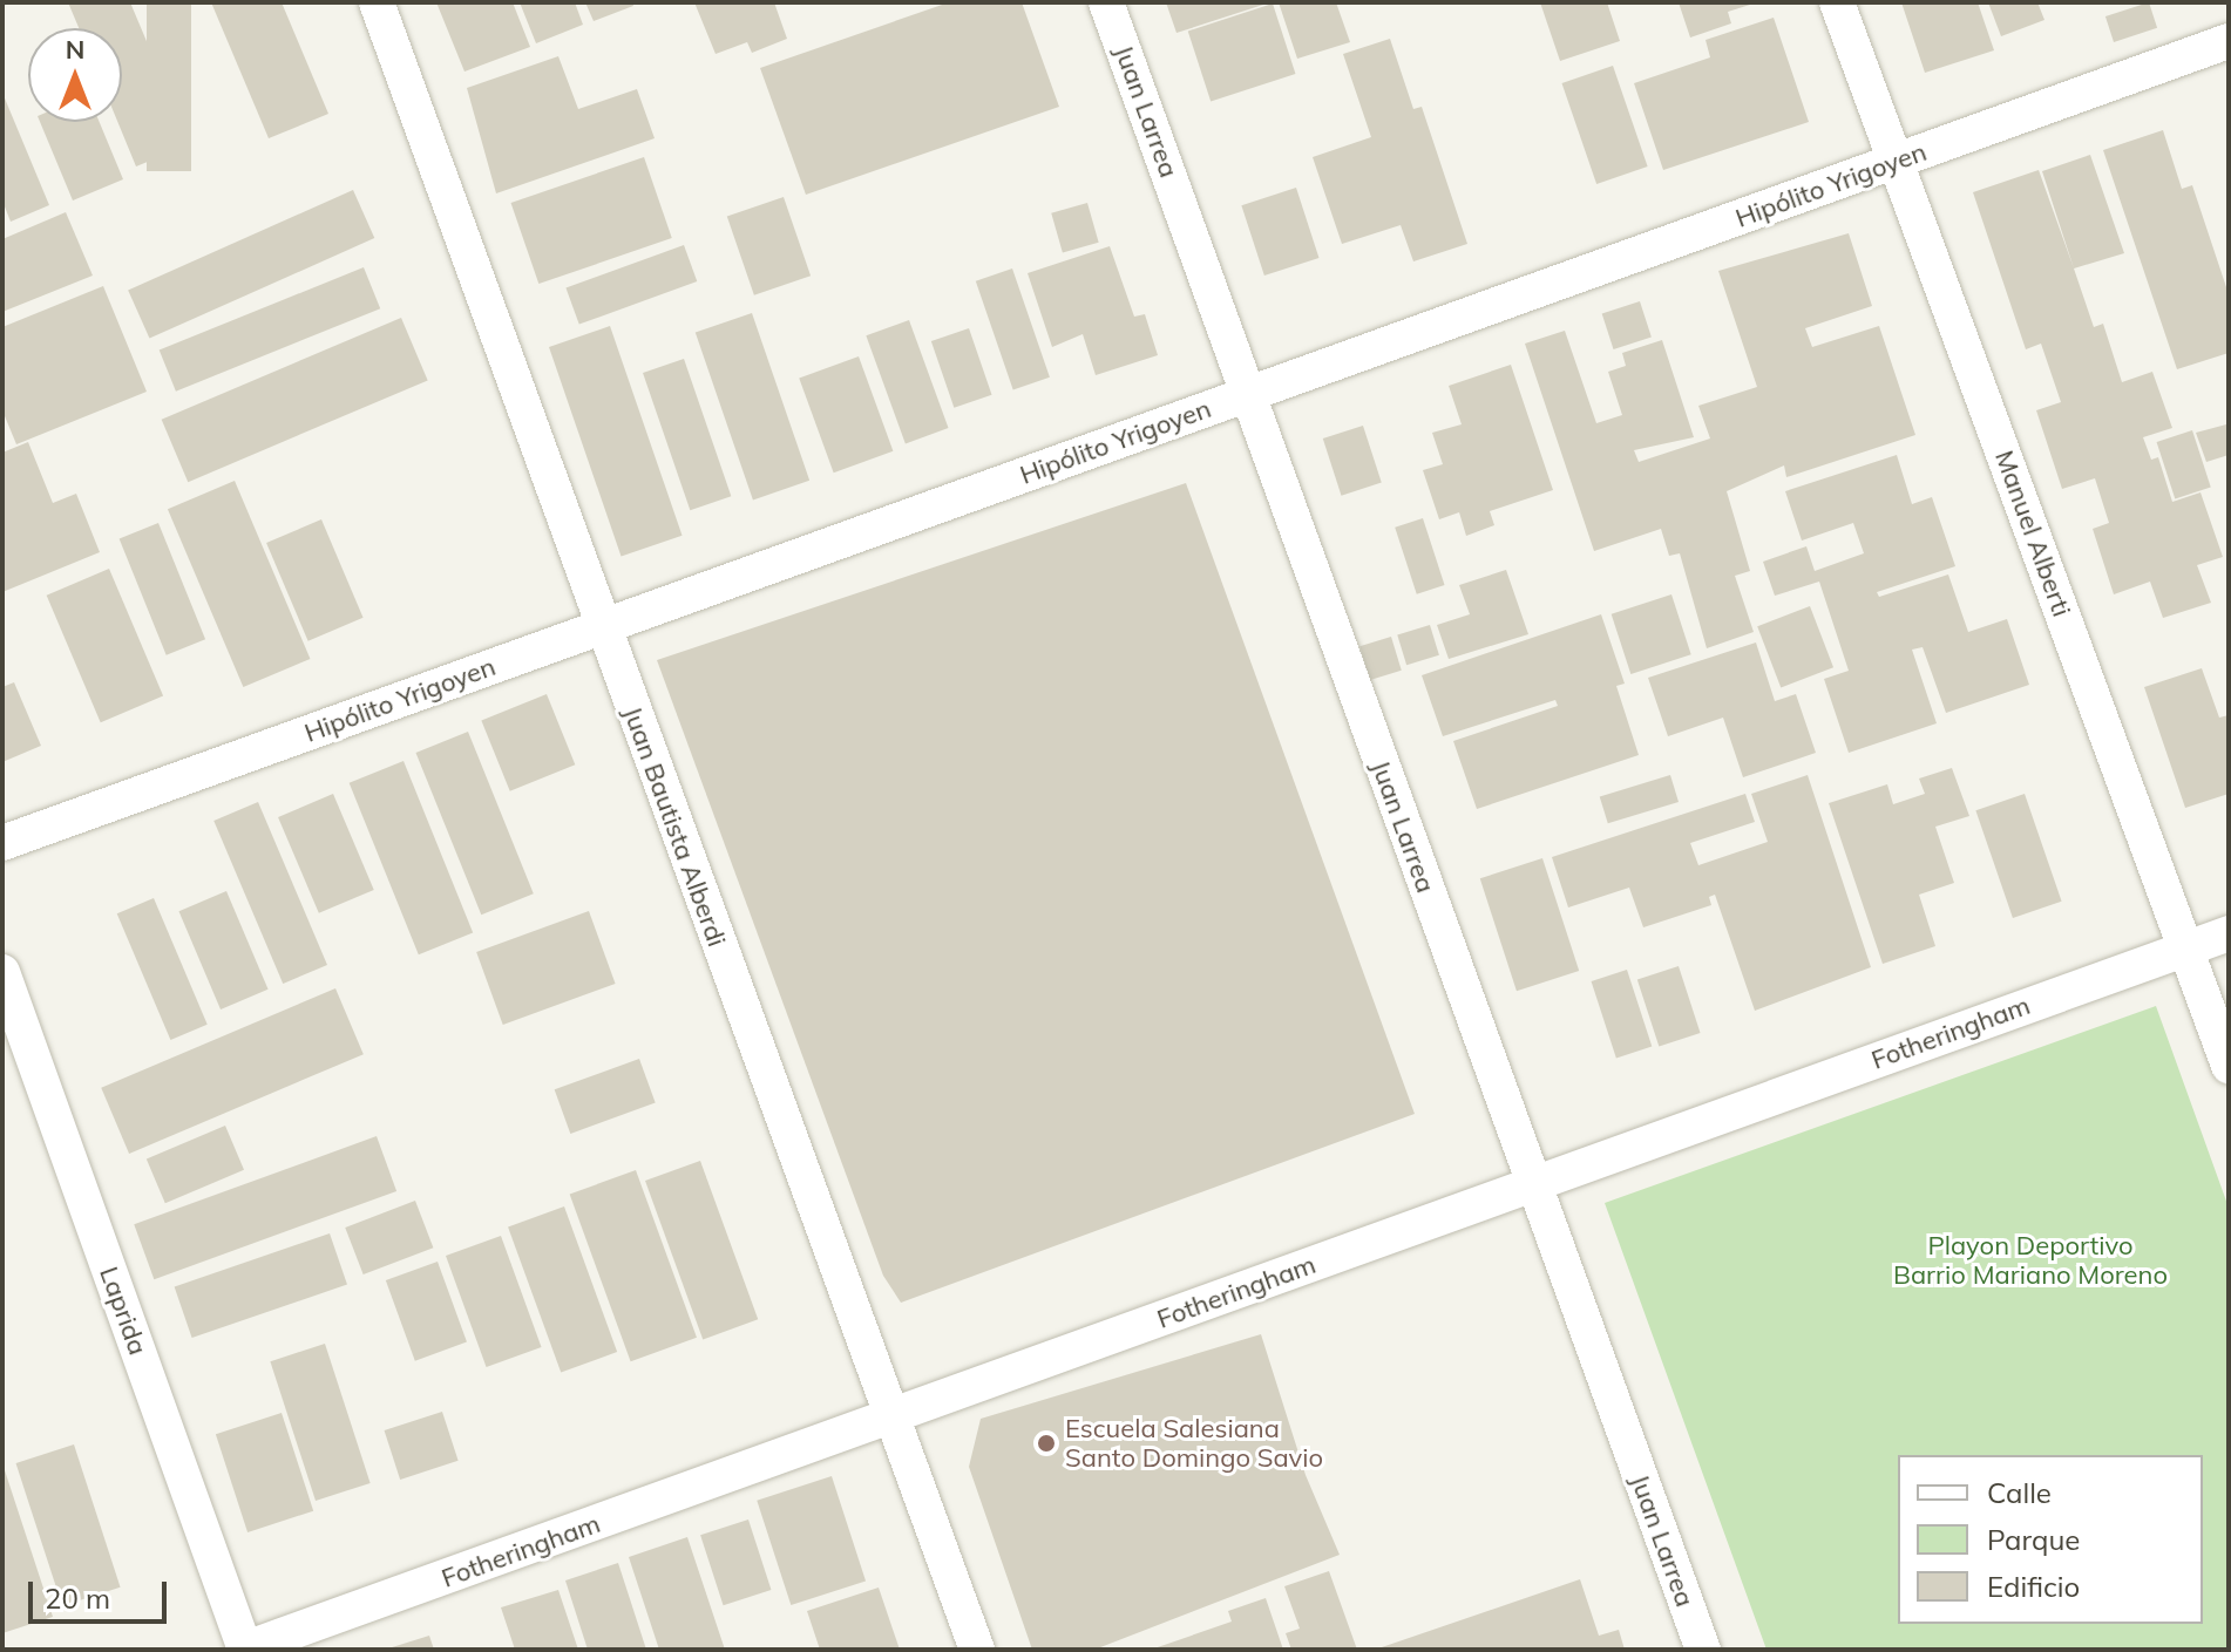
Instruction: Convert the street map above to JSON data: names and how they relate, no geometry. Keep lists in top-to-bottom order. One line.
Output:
{"streets":{"street":["Juan Larrea","Hipólito Yrigoyen","Manuel Alberti","Juan Bautista Alberdi","Fotheringham","Laprida"]},"crossings":[["Juan Larrea","Hipólito Yrigoyen"],["Juan Larrea","Fotheringham"],["Hipólito Yrigoyen","Manuel Alberti"],["Hipólito Yrigoyen","Juan Bautista Alberdi"],["Manuel Alberti","Fotheringham"],["Juan Bautista Alberdi","Fotheringham"],["Fotheringham","Laprida"]],"parks":["Playon Deportivo Barrio Mariano Moreno"],"places":["Escuela Salesiana Santo Domingo Savio"],"legend":["Calle","Parque","Edificio"],"scale_bar":"20 m","north":"top"}
